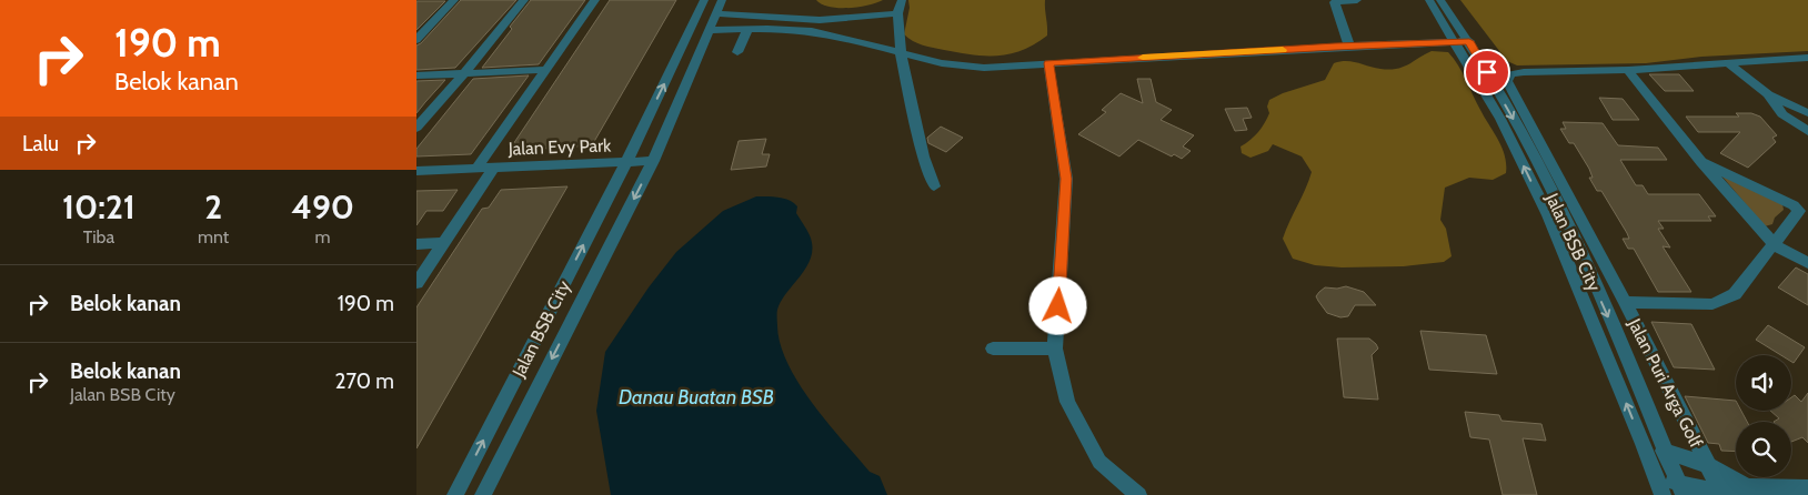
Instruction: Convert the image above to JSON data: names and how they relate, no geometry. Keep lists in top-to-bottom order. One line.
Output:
{"streets":{"street":["Jalan Evy Park","Jalan BSB City","Jalan Puri Arga Golf"]},"crossings":[["Jalan Evy Park","Jalan BSB City"],["Jalan BSB City","Jalan Puri Arga Golf"]],"water":["Danau Buatan BSB"],"page":{"turn":["190 m","Belok kanan"],"then":"Lalu","eta":["10:21","Tiba","2","mnt","490","m"],"list":[{"name":"Belok kanan","value":"190 m"},{"name":"Belok kanan","note":"Jalan BSB City","value":"270 m"}]}}
